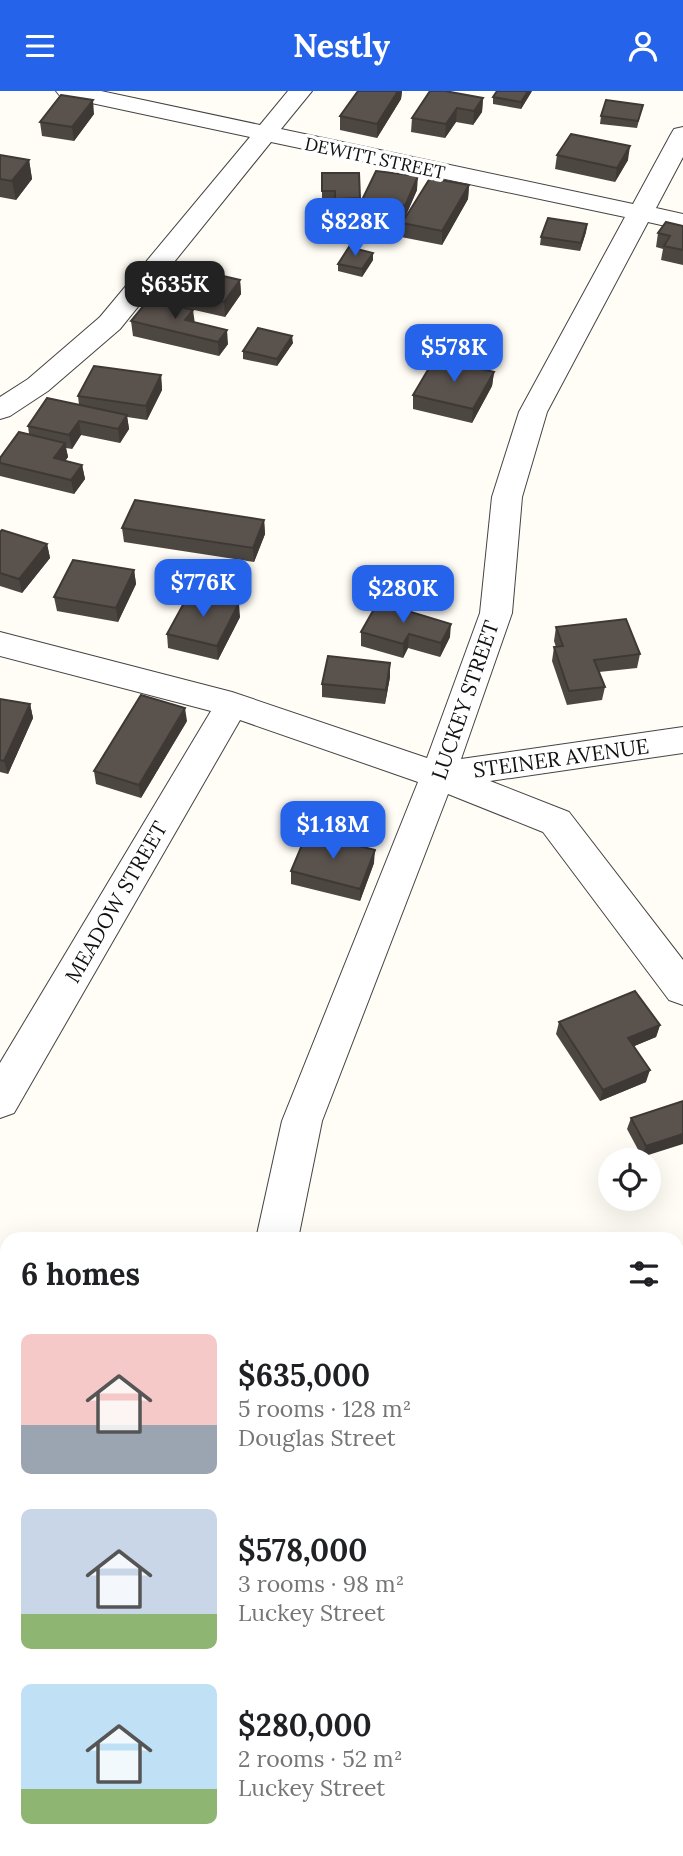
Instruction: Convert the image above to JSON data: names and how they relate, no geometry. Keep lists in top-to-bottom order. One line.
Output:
{"streets":{"street":["DEWITT STREET","LUCKEY STREET","STEINER AVENUE","MEADOW STREET"]},"crossings":[["DEWITT STREET","LUCKEY STREET"],["LUCKEY STREET","STEINER AVENUE"]],"page":{"header":"Nestly","price":["$828K","$635K","$578K","$776K","$280K","$1.18M"],"heading":"6 homes","list":[{"name":"$635,000","note":"5 rooms · 128 m² · Douglas Street"},{"name":"$578,000","note":"3 rooms · 98 m² · Luckey Street"},{"name":"$280,000","note":"2 rooms · 52 m² · Luckey Street"}]}}
